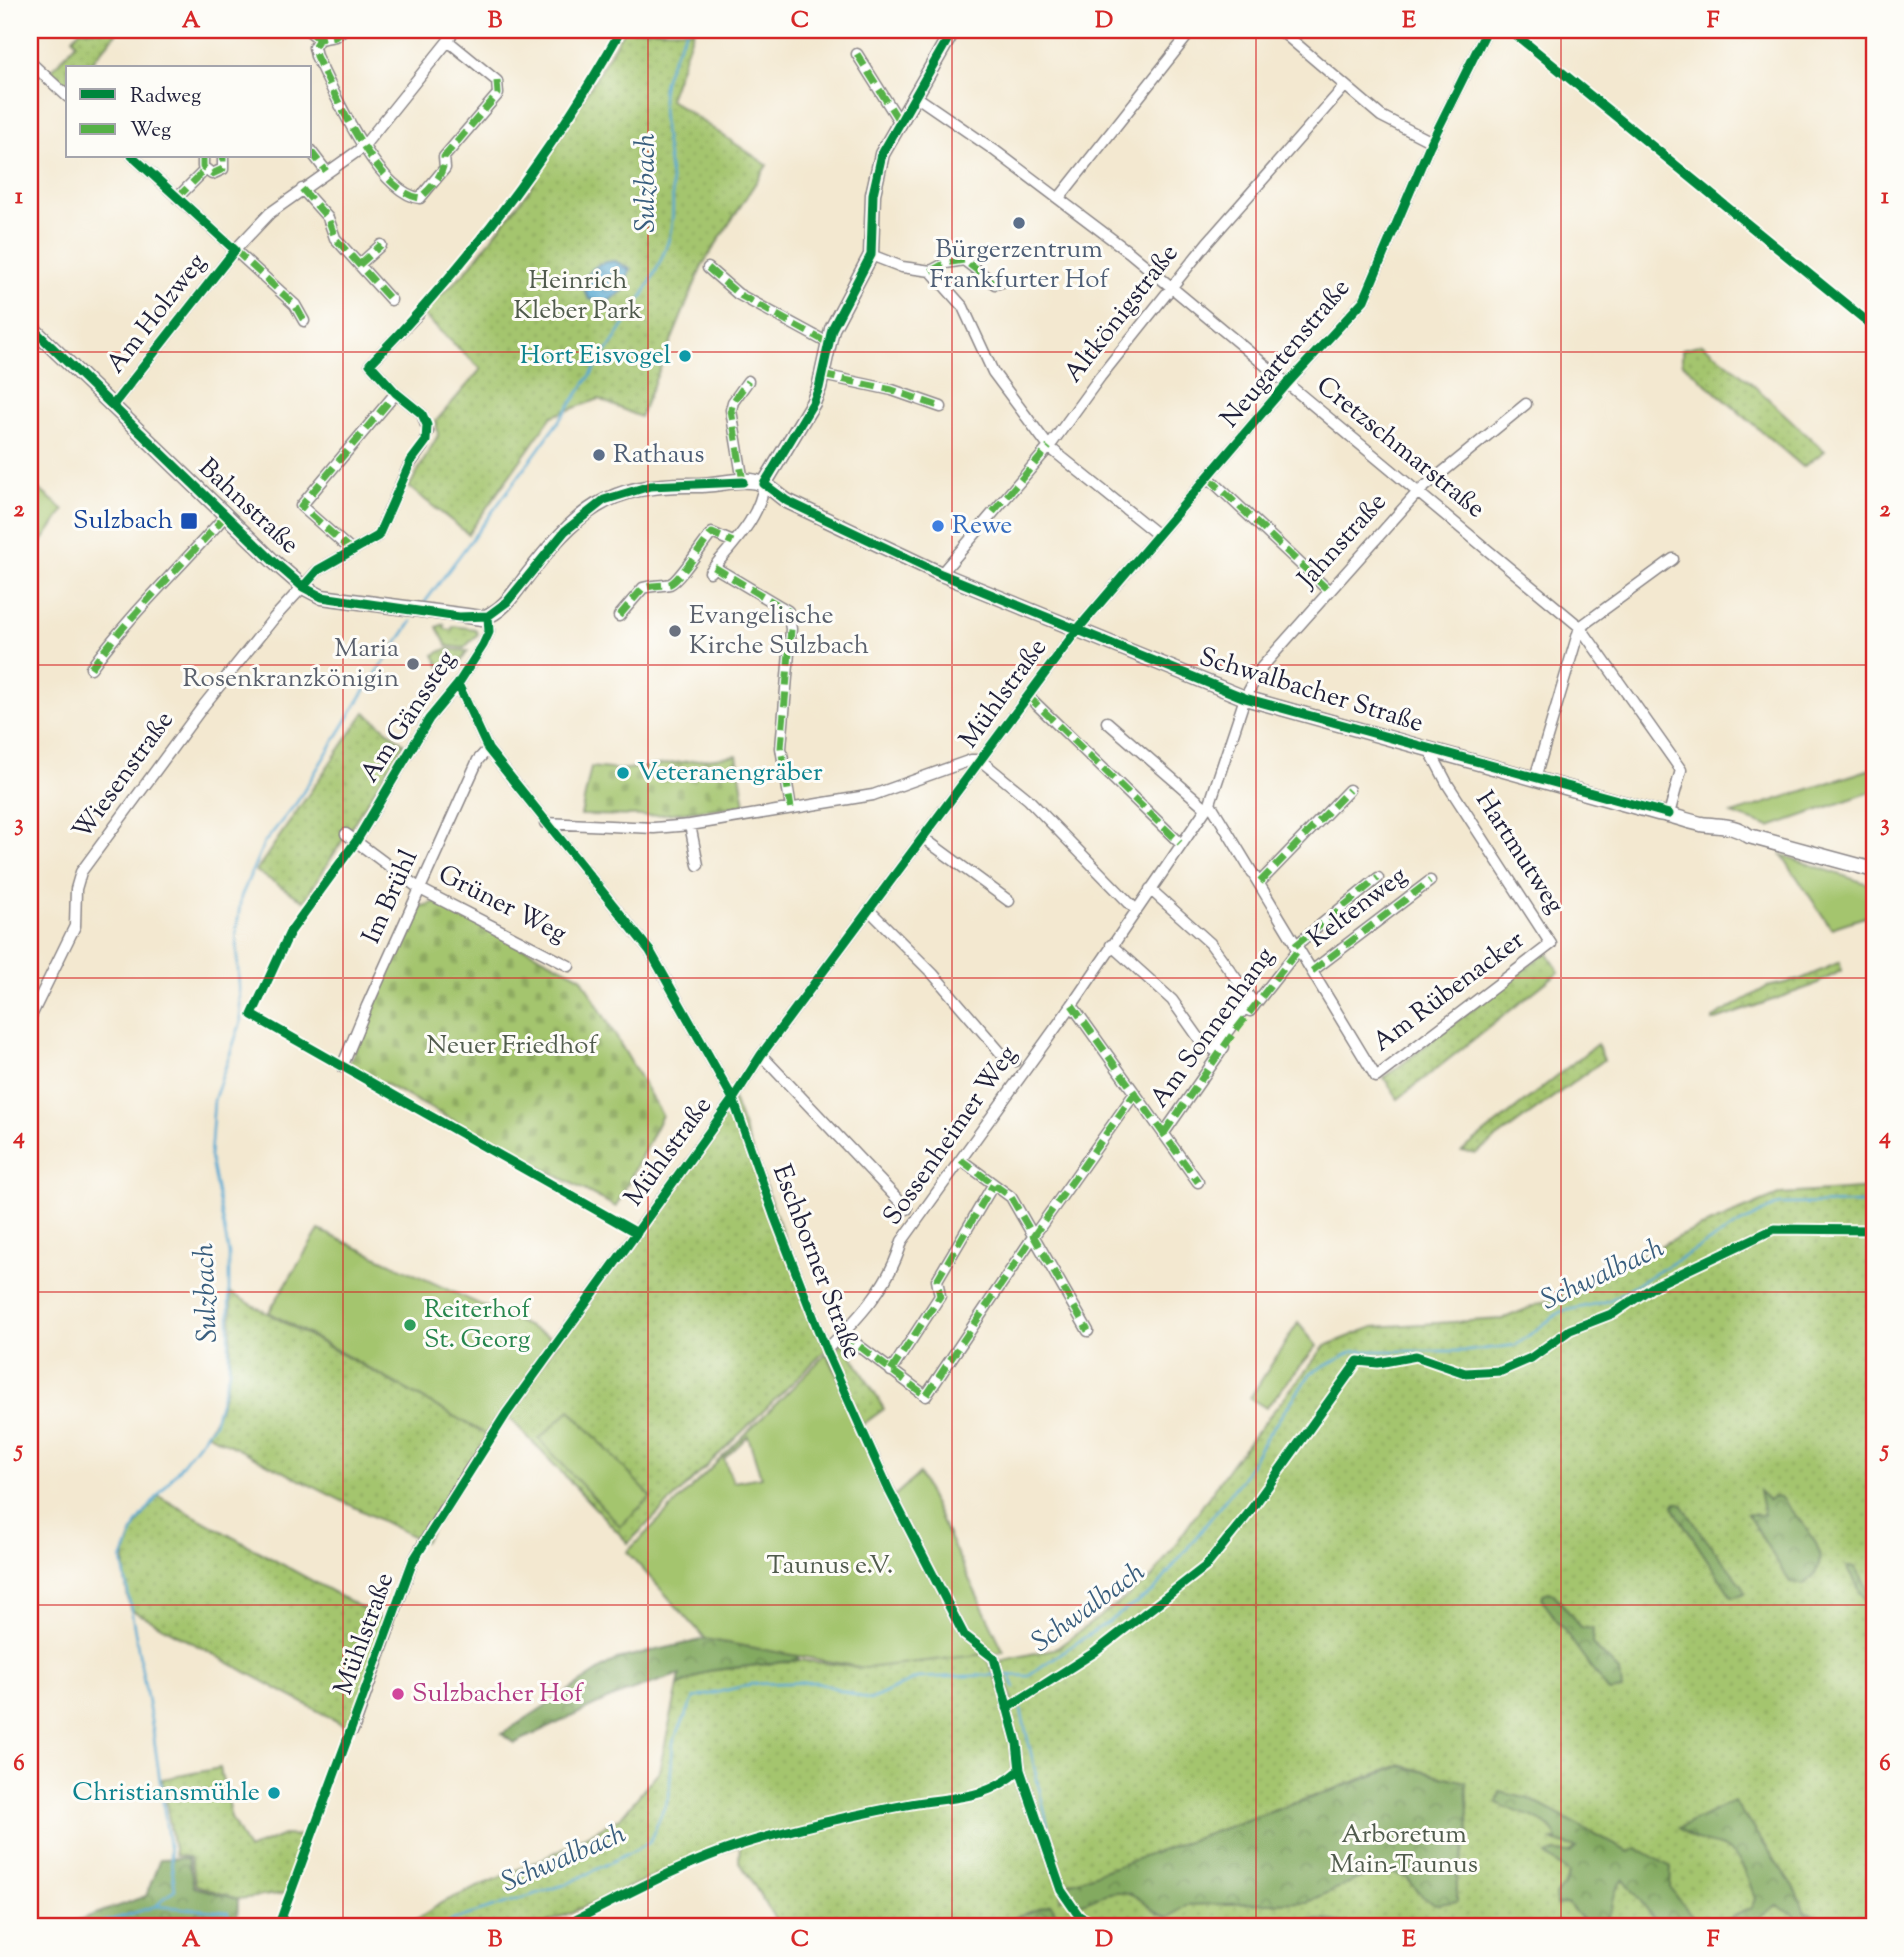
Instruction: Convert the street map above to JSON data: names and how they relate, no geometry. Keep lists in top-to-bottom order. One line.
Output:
{"streets":{"street":["Am Holzweg","Altkönigstraße","Neugartenstraße","Cretzschmarstraße","Bahnstraße","Jahnstraße","Schwalbacher Straße","Mühlstraße","Am Gänssteg","Wiesenstraße","Hartmutweg","Im Brühl","Grüner Weg","Keltenweg","Am Rübenacker","Am Sonnenhang","Sossenheimer Weg","Eschborner Straße"]},"crossings":[["Am Holzweg","Bahnstraße"],["Altkönigstraße","Cretzschmarstraße"],["Altkönigstraße","Schwalbacher Straße"],["Neugartenstraße","Cretzschmarstraße"],["Neugartenstraße","Schwalbacher Straße"],["Neugartenstraße","Mühlstraße"],["Cretzschmarstraße","Jahnstraße"],["Cretzschmarstraße","Schwalbacher Straße"],["Bahnstraße","Am Gänssteg"],["Bahnstraße","Wiesenstraße"],["Jahnstraße","Schwalbacher Straße"],["Jahnstraße","Sossenheimer Weg"],["Schwalbacher Straße","Mühlstraße"],["Schwalbacher Straße","Hartmutweg"],["Schwalbacher Straße","Sossenheimer Weg"],["Mühlstraße","Eschborner Straße"],["Am Gänssteg","Grüner Weg"],["Am Gänssteg","Eschborner Straße"],["Hartmutweg","Am Rübenacker"],["Im Brühl","Grüner Weg"],["Im Brühl","Eschborner Straße"],["Keltenweg","Am Rübenacker"],["Keltenweg","Am Sonnenhang"],["Keltenweg","Sossenheimer Weg"],["Sossenheimer Weg","Eschborner Straße"]],"water":["Sulzbach","Schwalbach"],"parks":["Heinrich Kleber Park","Neuer Friedhof","Taunus e.V.","Arboretum Main-Taunus"],"places":{"other":["Bürgerzentrum Frankfurter Hof","Hort Eisvogel","Rathaus","Rewe","Evangelische Kirche Sulzbach","Maria Rosenkranzkönigin","Veteranengräber","Reiterhof St. Georg","Sulzbacher Hof","Christiansmühle"],"transit":["Sulzbach"]},"legend":["Radweg","Weg"],"grid":{"columns":["A","B","C","D","E","F"],"rows":["1","2","3","4","5","6"]}}
